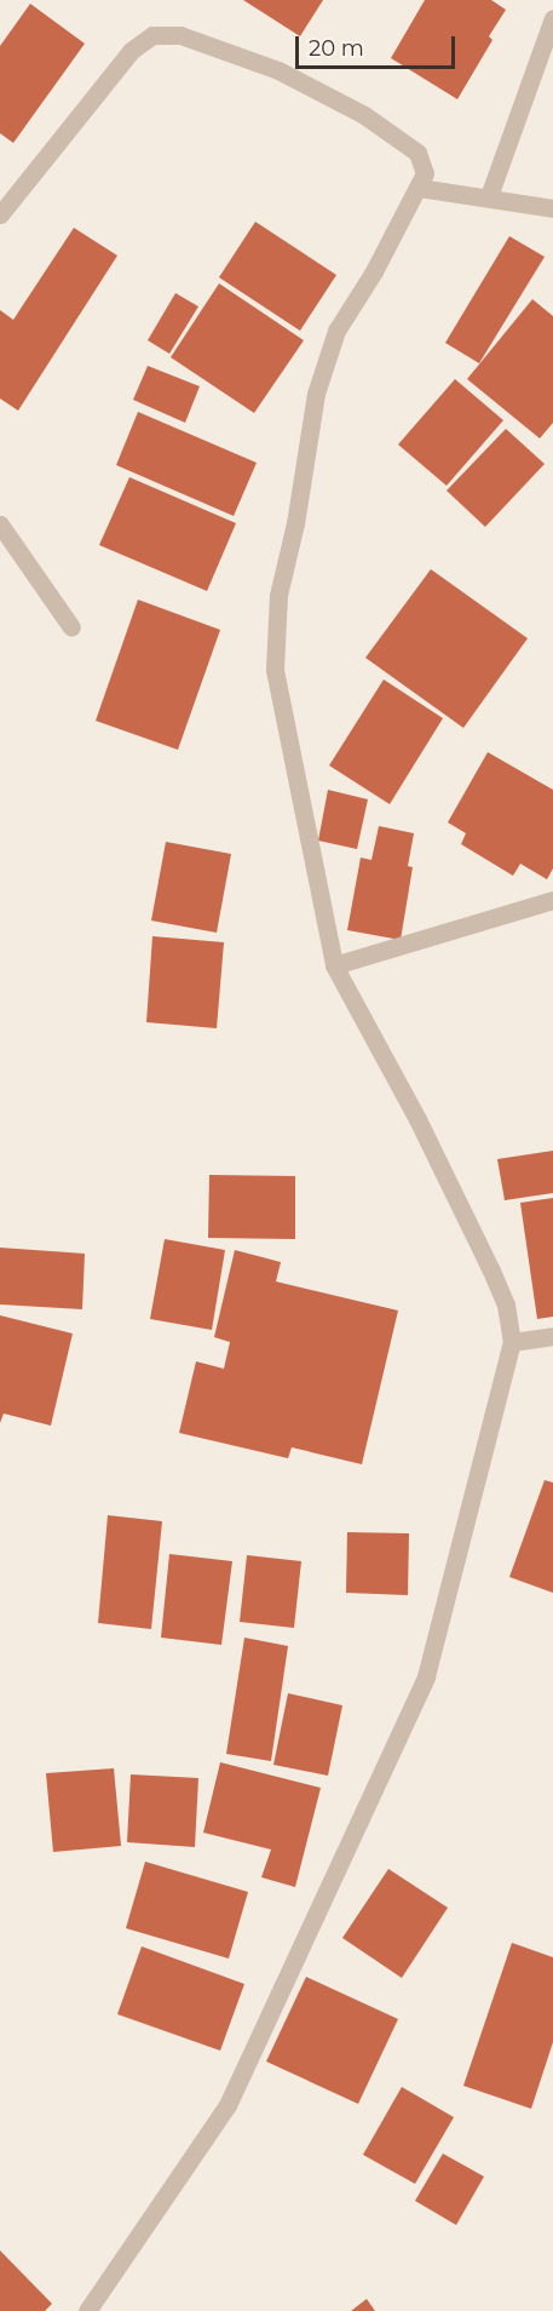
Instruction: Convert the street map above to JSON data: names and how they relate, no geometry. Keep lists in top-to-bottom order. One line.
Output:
{"scale_bar":"20 m"}
